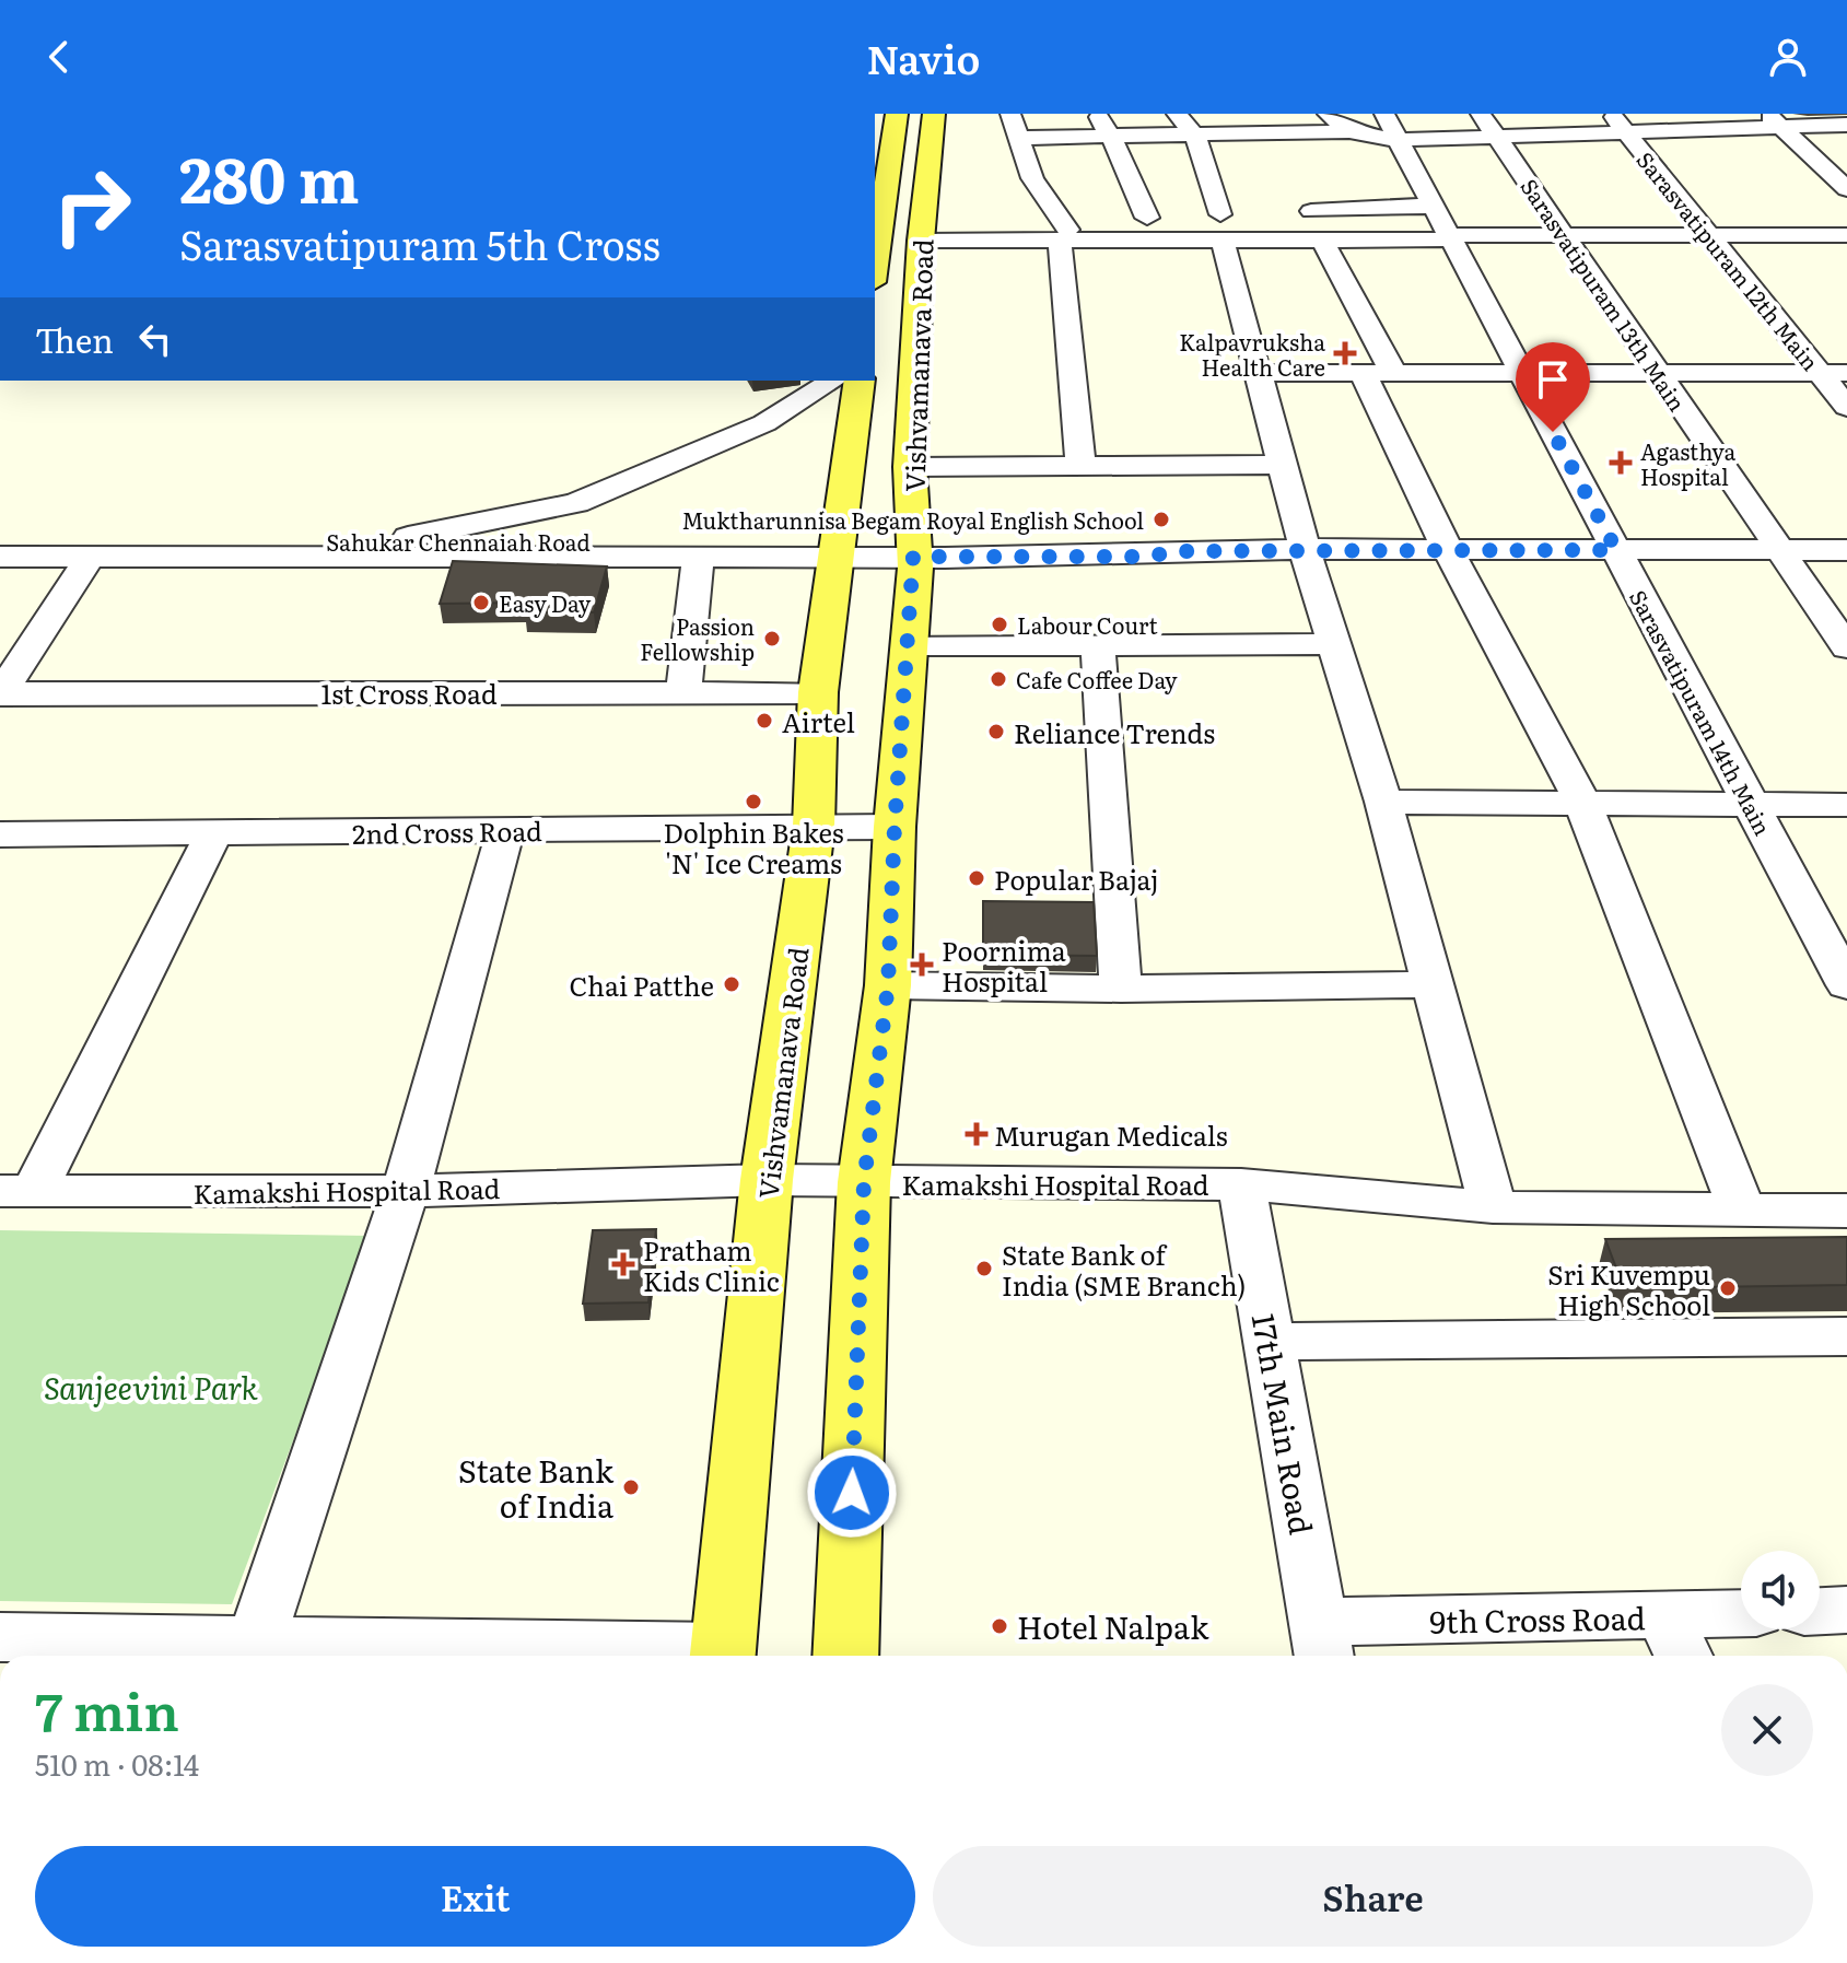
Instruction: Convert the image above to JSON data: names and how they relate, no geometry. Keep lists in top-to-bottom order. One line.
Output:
{"streets":{"main road":["Vishvamanava Road"],"street":["Sarasvatipuram 12th Main","Sarasvatipuram 13th Main","Sahukar Chennaiah Road","1st Cross Road","Sarasvatipuram 14th Main","2nd Cross Road","Kamakshi Hospital Road","17th Main Road","9th Cross Road"]},"crossings":[["Sarasvatipuram 13th Main","Sahukar Chennaiah Road"],["Vishvamanava Road","Sahukar Chennaiah Road"],["Vishvamanava Road","1st Cross Road"],["Vishvamanava Road","2nd Cross Road"],["Vishvamanava Road","Kamakshi Hospital Road"],["Sahukar Chennaiah Road","Sarasvatipuram 14th Main"],["Kamakshi Hospital Road","17th Main Road"],["17th Main Road","9th Cross Road"]],"parks":["Sanjeevini Park"],"places":{"health":["Kalpavruksha Health Care","Agasthya Hospital","Poornima Hospital","Murugan Medicals","Pratham Kids Clinic"],"other":["Muktharunnisa Begam Royal English School","Easy Day","Labour Court","Passion Fellowship","Cafe Coffee Day","Airtel","Reliance Trends","Dolphin Bakes 'N' Ice Creams","Popular Bajaj","Chai Patthe","State Bank of India (SME Branch)","Sri Kuvempu High School","State Bank of India","Hotel Nalpak"]},"page":{"header":"Navio","turn":["280 m","Sarasvatipuram 5th Cross"],"then":"Then","heading":["7 min","510 m · 08:14"],"buttons":["Exit","Share"]}}
